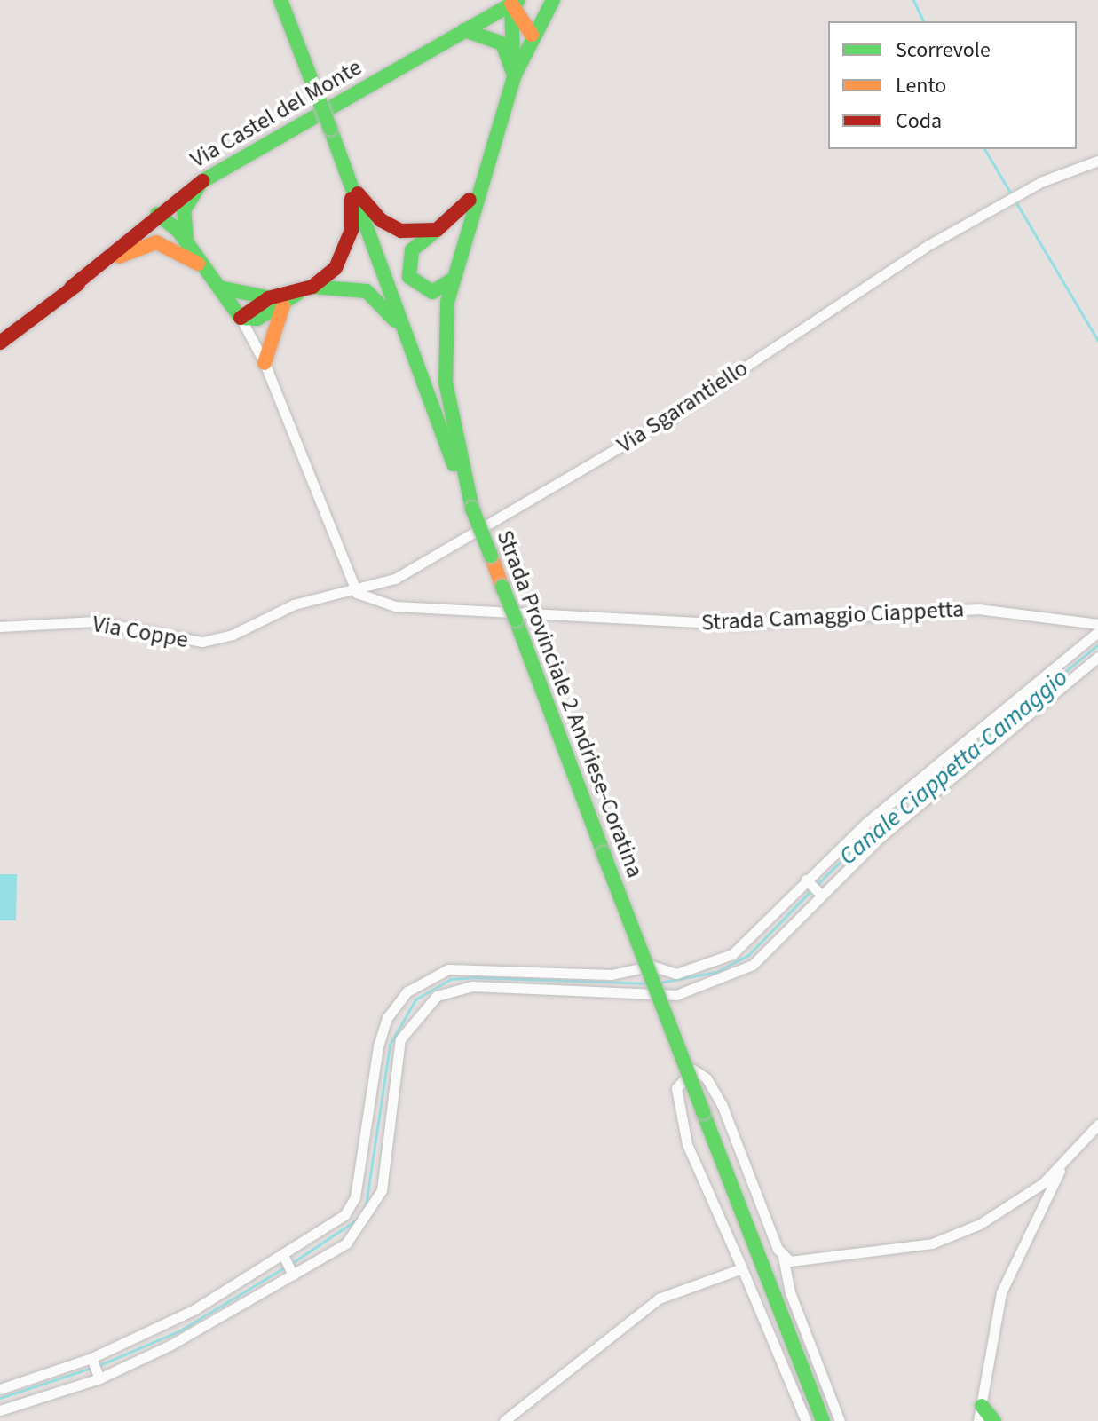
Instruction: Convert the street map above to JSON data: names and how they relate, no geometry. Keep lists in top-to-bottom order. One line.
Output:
{"streets":{"main road":["Via Castel del Monte","Strada Provinciale 2 Andriese-Coratina"],"street":["Via Sgarantiello","Strada Camaggio Ciappetta","Via Coppe"]},"crossings":[["Via Sgarantiello","Strada Camaggio Ciappetta"],["Via Sgarantiello","Via Coppe"],["Strada Camaggio Ciappetta","Via Coppe"]],"water":["Canale Ciappetta-Camaggio"],"legend":["Scorrevole","Lento","Coda"]}
